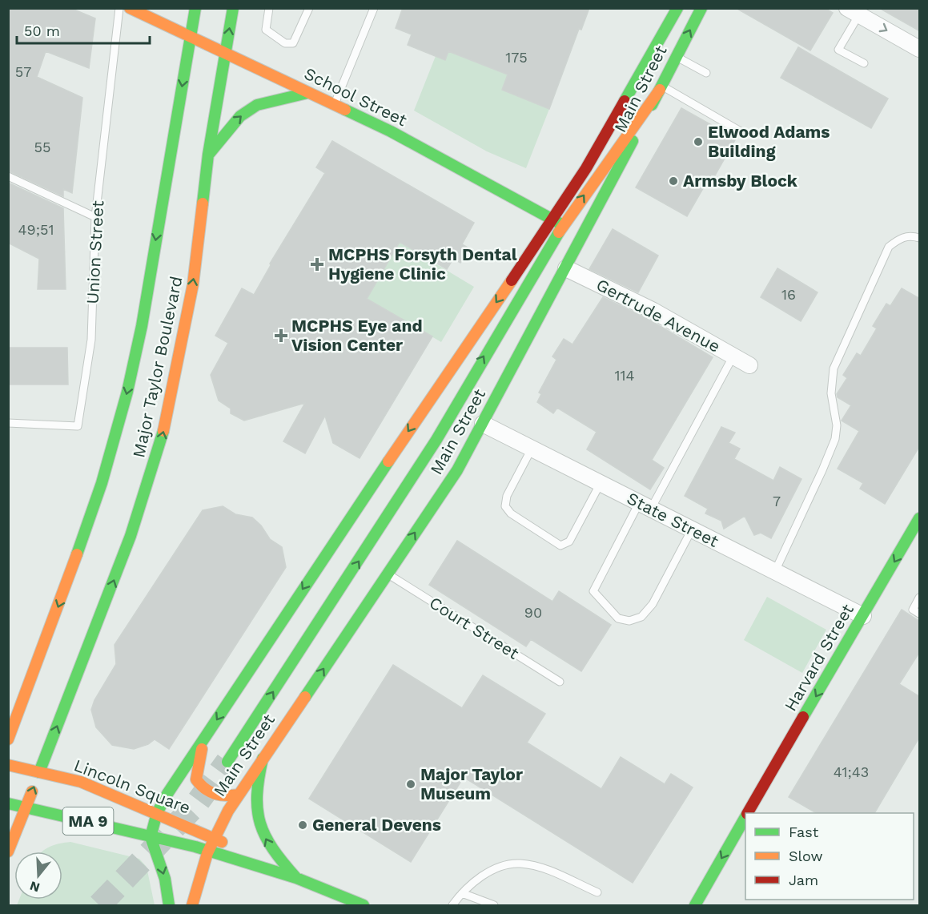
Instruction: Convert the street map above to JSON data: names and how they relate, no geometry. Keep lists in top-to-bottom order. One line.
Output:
{"streets":{"main road":["Main Street","School Street","Major Taylor Boulevard","Harvard Street","Lincoln Square","MA 9"],"street":["Gertrude Avenue","State Street"],"lane":["Union Street","Court Street"]},"crossings":[["Main Street","School Street"],["Main Street","Gertrude Avenue"],["Main Street","State Street"],["Main Street","Court Street"],["Main Street","Lincoln Square"],["Main Street","MA 9"],["School Street","Major Taylor Boulevard"],["Major Taylor Boulevard","Lincoln Square"],["Major Taylor Boulevard","MA 9"],["State Street","Harvard Street"],["Lincoln Square","MA 9"]],"one_way":["Harvard Street"],"places":{"other":["Elwood Adams Building","Armsby Block","Major Taylor Museum","General Devens"],"health":["MCPHS Forsyth Dental Hygiene Clinic","MCPHS Eye and Vision Center"]},"house_numbers":["175","57","55","49;51","16","114","7","90","41;43"],"legend":["Fast","Slow","Jam"],"scale_bar":"50 m","north":"bottom"}
